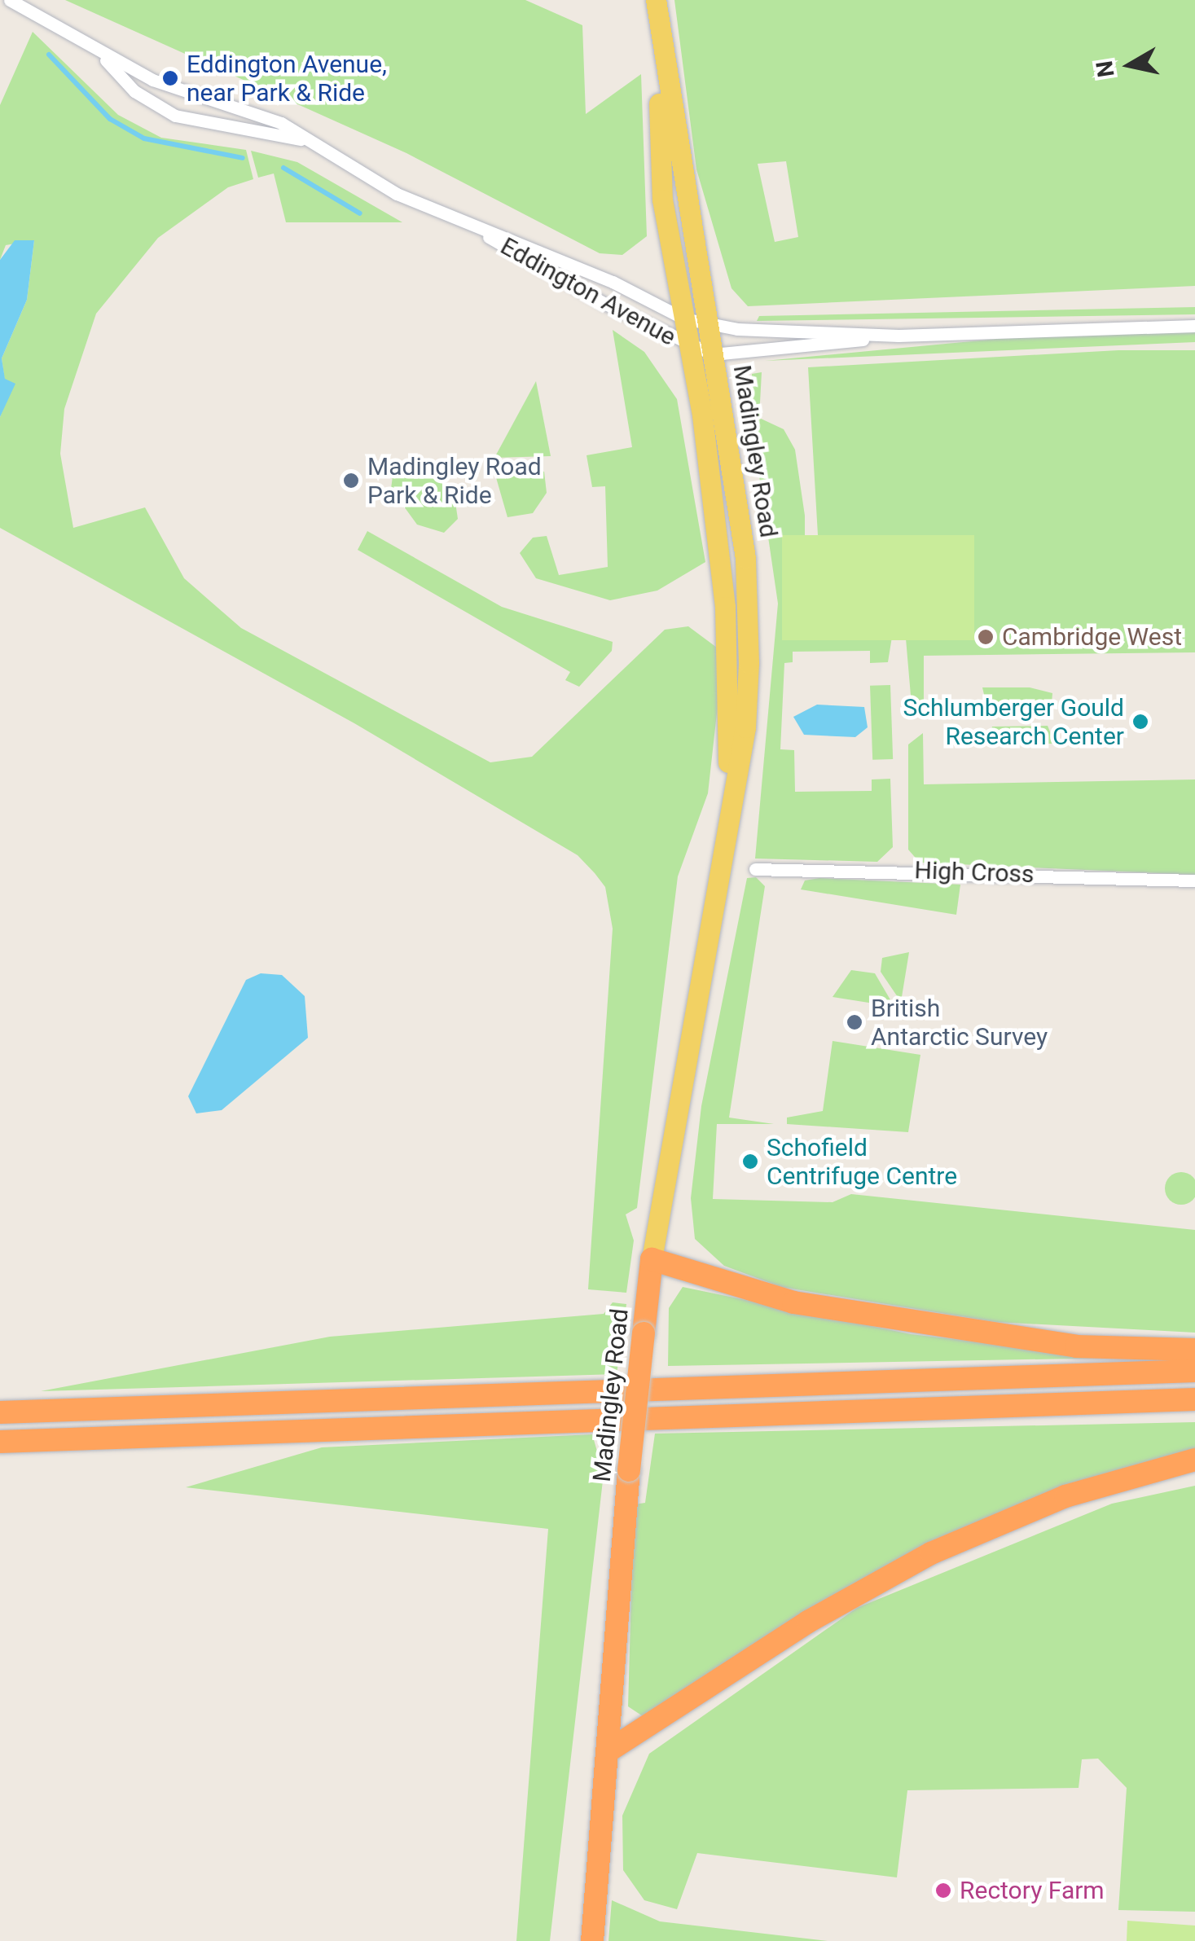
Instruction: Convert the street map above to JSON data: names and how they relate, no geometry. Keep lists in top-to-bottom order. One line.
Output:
{"streets":{"highway":["Madingley Road"],"street":["Eddington Avenue","High Cross"]},"crossings":[["Eddington Avenue","Madingley Road"]],"places":["Eddington Avenue, near Park & Ride","Madingley Road Park & Ride","Cambridge West","Schlumberger Gould Research Center","British Antarctic Survey","Schofield Centrifuge Centre","Rectory Farm"],"north":"left"}
